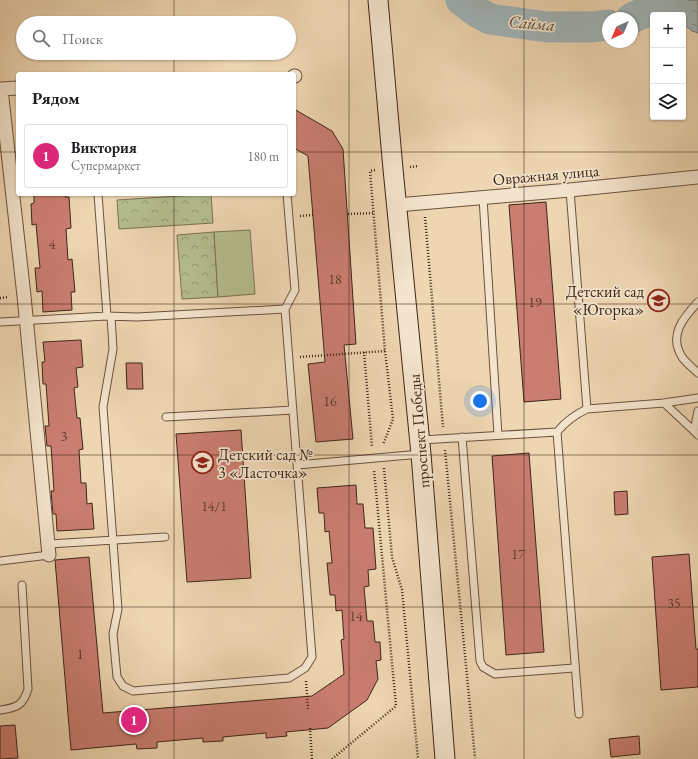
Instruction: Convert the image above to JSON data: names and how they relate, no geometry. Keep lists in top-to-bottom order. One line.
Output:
{"streets":{"street":["Овражная улица","проспект Победы"]},"crossings":[["Овражная улица","проспект Победы"]],"water":["Сайма"],"places":{"school or university":["Детский сад «Югорка»","Детский сад № 3 «Ласточка»"]},"house_numbers":["4","18","19","16","3","14/1","17","35","14","1"],"north":"bottom left","page":{"map_buttons":["+","−"],"search":"Поиск","heading":"Рядом","list":[{"mark":"1","name":"Виктория","note":"Супермаркет","value":"180 m"}],"pins":"1"}}
